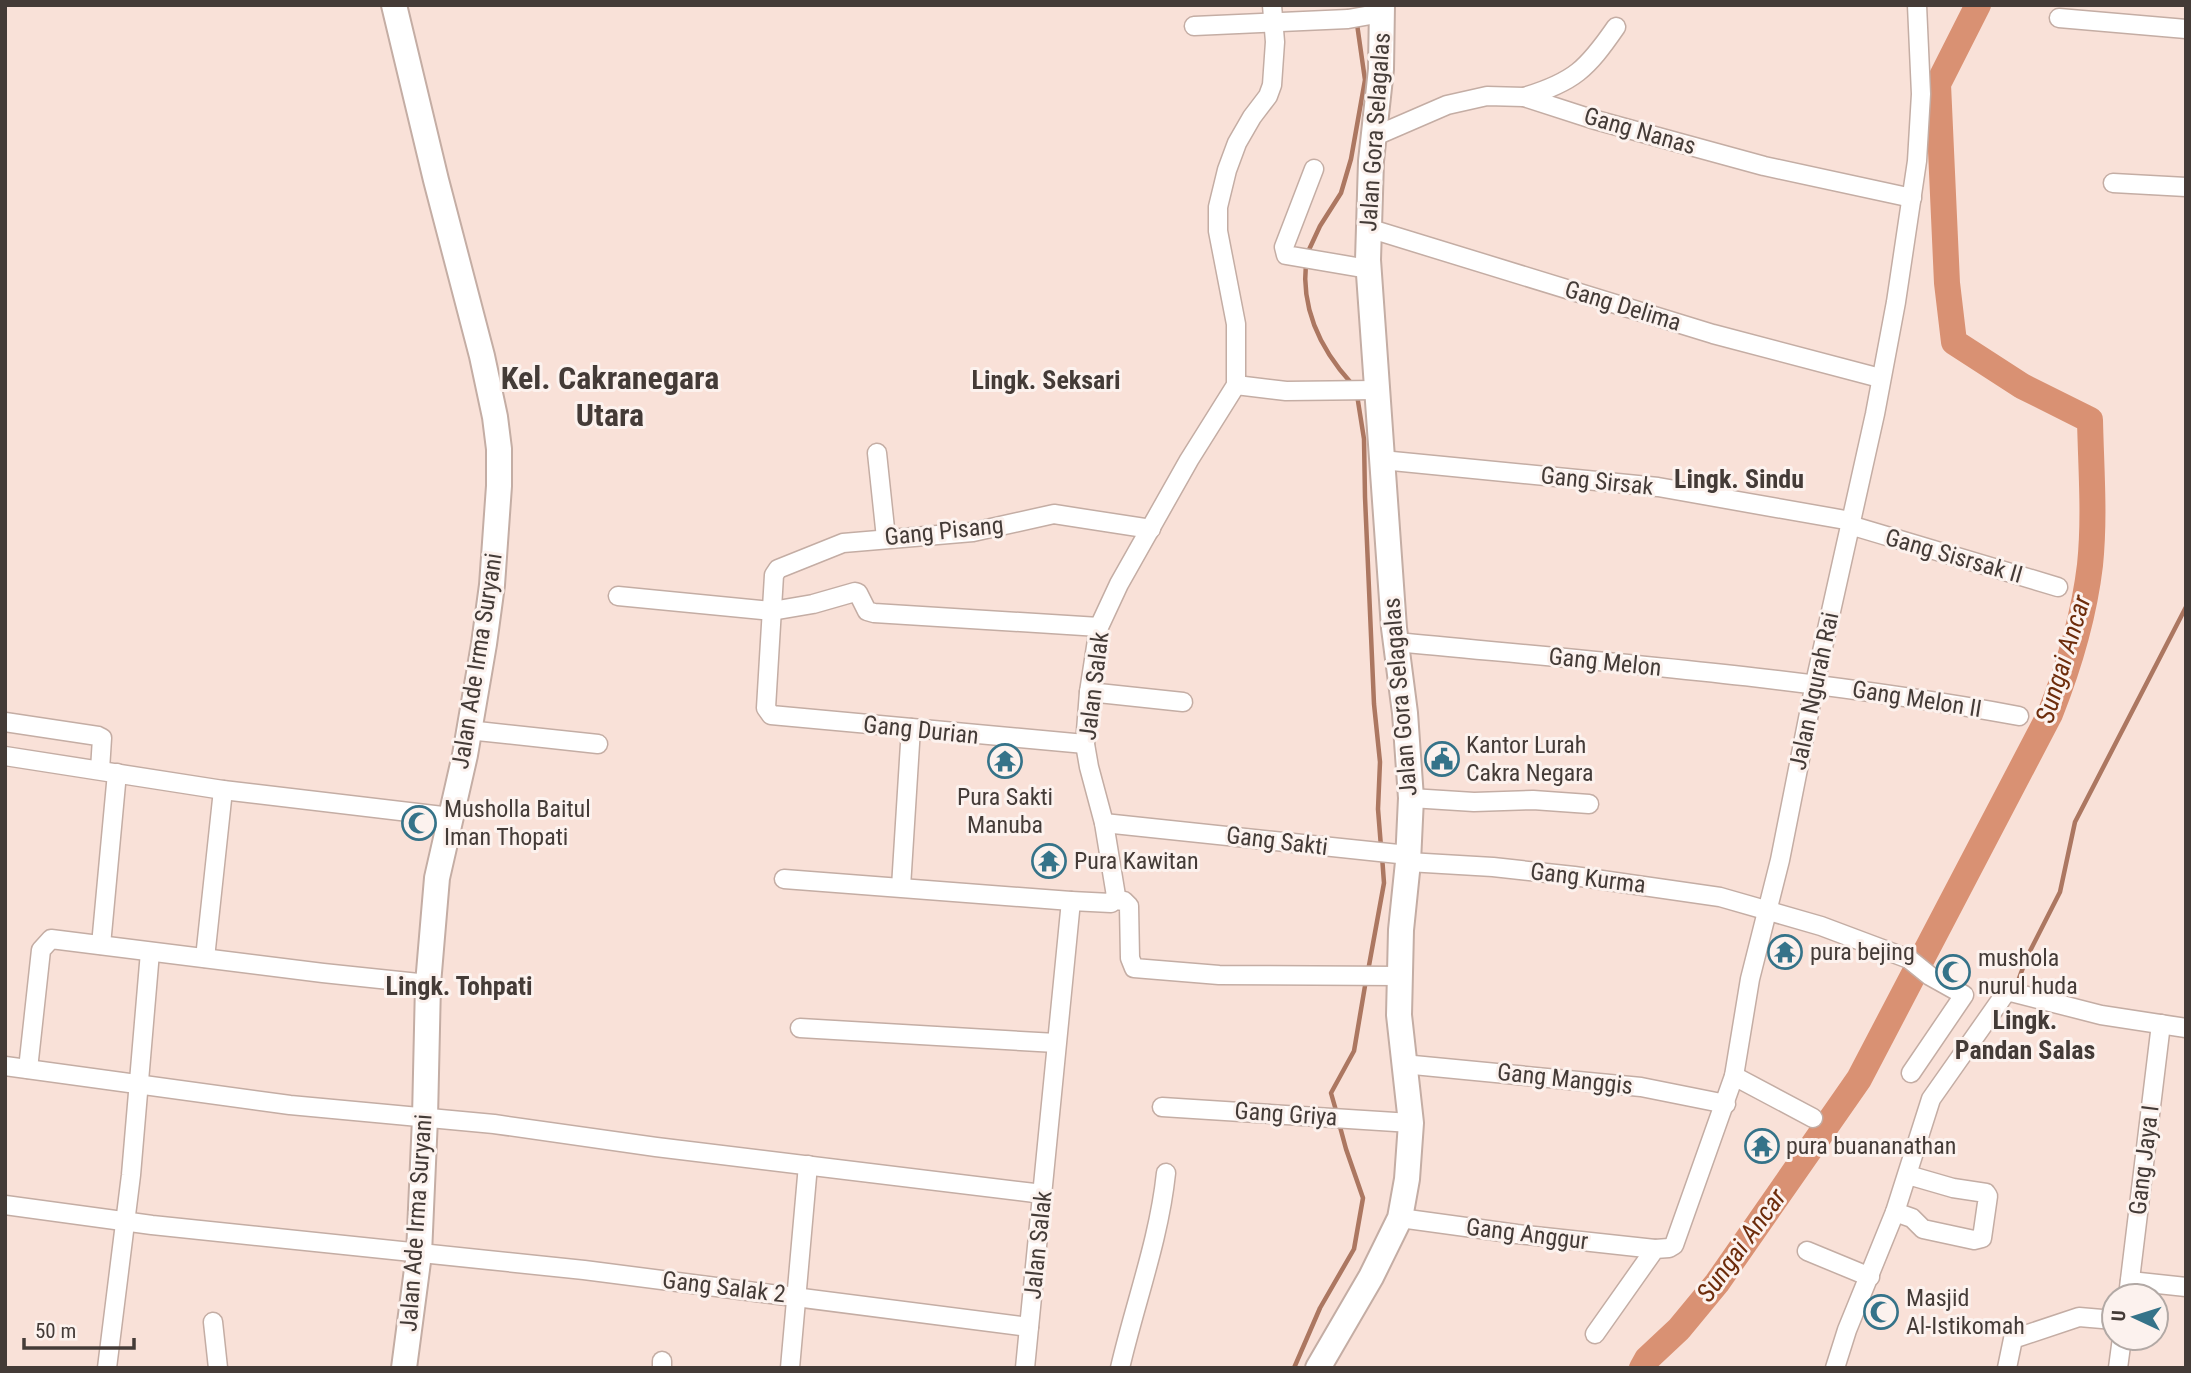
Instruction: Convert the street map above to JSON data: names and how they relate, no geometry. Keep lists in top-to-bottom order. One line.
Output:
{"streets":{"street":["Gang Nanas","Jalan Gora Selagalas","Gang Delima","Gang Sirsak","Gang Pisang","Gang Sisrsak II","Jalan Ade Irma Suryani","Gang Melon","Jalan Salak","Jalan Ngurah Rai","Gang Melon II","Gang Durian","Gang Sakti","Gang Kurma","Gang Manggis","Gang Griya","Gang Jaya I","Gang Anggur","Gang Salak 2"]},"crossings":[["Gang Nanas","Jalan Gora Selagalas"],["Gang Nanas","Jalan Ngurah Rai"],["Jalan Gora Selagalas","Gang Delima"],["Jalan Gora Selagalas","Gang Sirsak"],["Jalan Gora Selagalas","Gang Melon"],["Jalan Gora Selagalas","Gang Sakti"],["Jalan Gora Selagalas","Gang Kurma"],["Jalan Gora Selagalas","Gang Manggis"],["Jalan Gora Selagalas","Gang Griya"],["Jalan Gora Selagalas","Gang Anggur"],["Gang Delima","Jalan Ngurah Rai"],["Gang Sirsak","Gang Sisrsak II"],["Gang Sirsak","Jalan Ngurah Rai"],["Gang Pisang","Jalan Salak"],["Gang Pisang","Gang Durian"],["Gang Sisrsak II","Jalan Ngurah Rai"],["Jalan Ade Irma Suryani","Gang Salak 2"],["Gang Melon","Jalan Ngurah Rai"],["Gang Melon","Gang Melon II"],["Jalan Salak","Gang Durian"],["Jalan Salak","Gang Sakti"],["Jalan Salak","Gang Salak 2"],["Jalan Ngurah Rai","Gang Melon II"],["Jalan Ngurah Rai","Gang Kurma"],["Jalan Ngurah Rai","Gang Manggis"],["Jalan Ngurah Rai","Gang Anggur"],["Gang Sakti","Gang Kurma"]],"districts":["Kel. Cakranegara Utara","Lingk. Seksari","Lingk. Sindu","Lingk. Tohpati","Lingk. Pandan Salas"],"water":["Sungai Ancar"],"places":{"public building":["Kantor Lurah Cakra Negara"],"temple":["Pura Sakti Manuba","Pura Kawitan","pura bejing","pura buananathan"],"mosque":["Musholla Baitul Iman Thopati","mushola nurul huda","Masjid Al-Istikomah"]},"scale_bar":"50 m","north":"left"}
